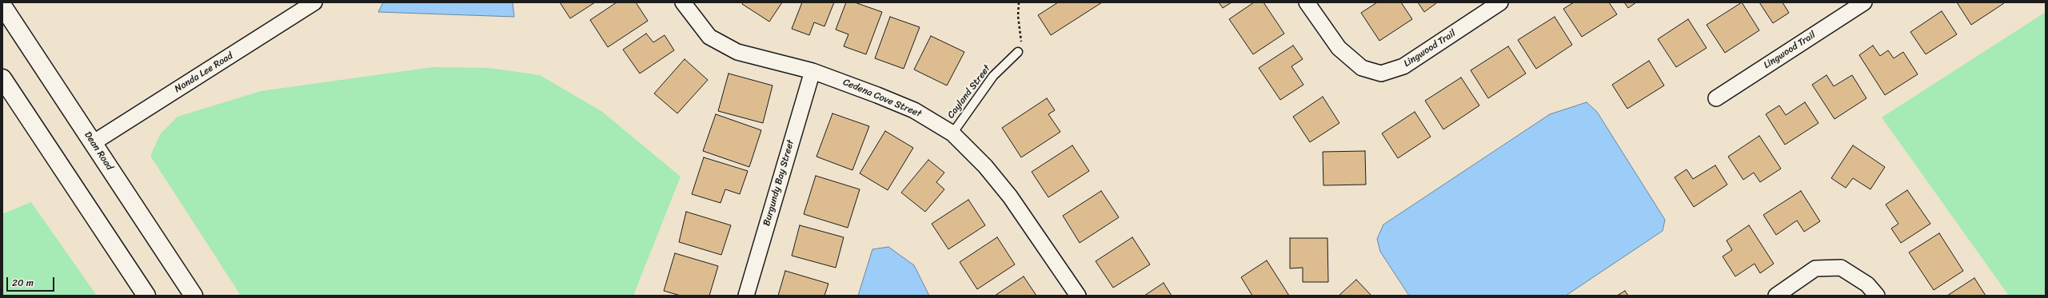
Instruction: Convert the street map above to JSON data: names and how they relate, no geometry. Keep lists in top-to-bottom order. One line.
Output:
{"streets":{"main road":["Dean Road"],"street":["Lingwood Trail","Nonda Lee Road","Cedena Cove Street","Burgundy Bay Street"],"lane":["Cayland Street"]},"crossings":[["Nonda Lee Road","Dean Road"],["Cayland Street","Cedena Cove Street"],["Cedena Cove Street","Burgundy Bay Street"]],"scale_bar":"20 m"}
